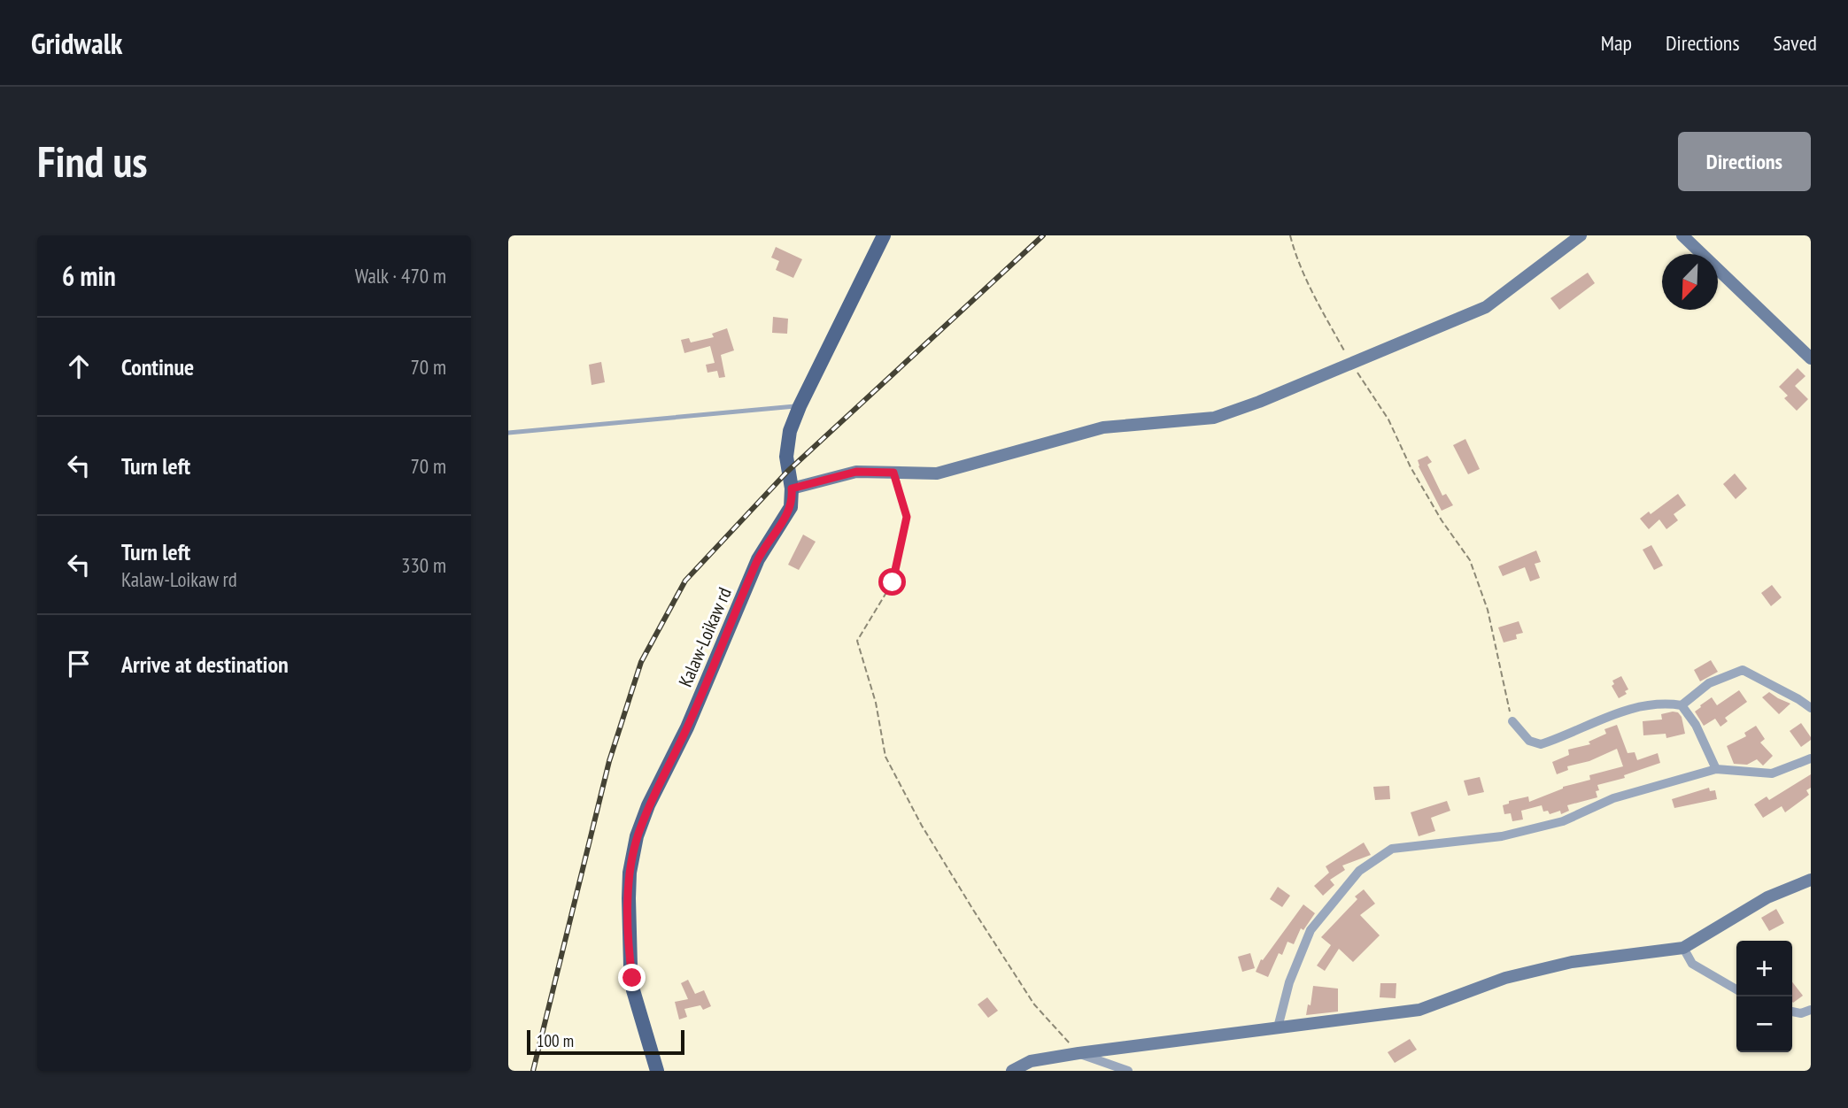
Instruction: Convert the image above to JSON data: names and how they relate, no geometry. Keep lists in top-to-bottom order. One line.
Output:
{"streets":{"main road":["Kalaw-Loikaw rd"]},"scale_bar":"100 m","north":"bottom left","page":{"header":"Gridwalk","nav":["Map","Directions","Saved"],"buttons":"Directions","title":"Find us","heading":["6 min","Walk · 470 m"],"list":[["Continue","70 m"],["Turn left","70 m"],["Turn left","Kalaw-Loikaw rd","330 m"],"Arrive at destination"],"map_buttons":["+","−"],"scale":"100 m"}}
